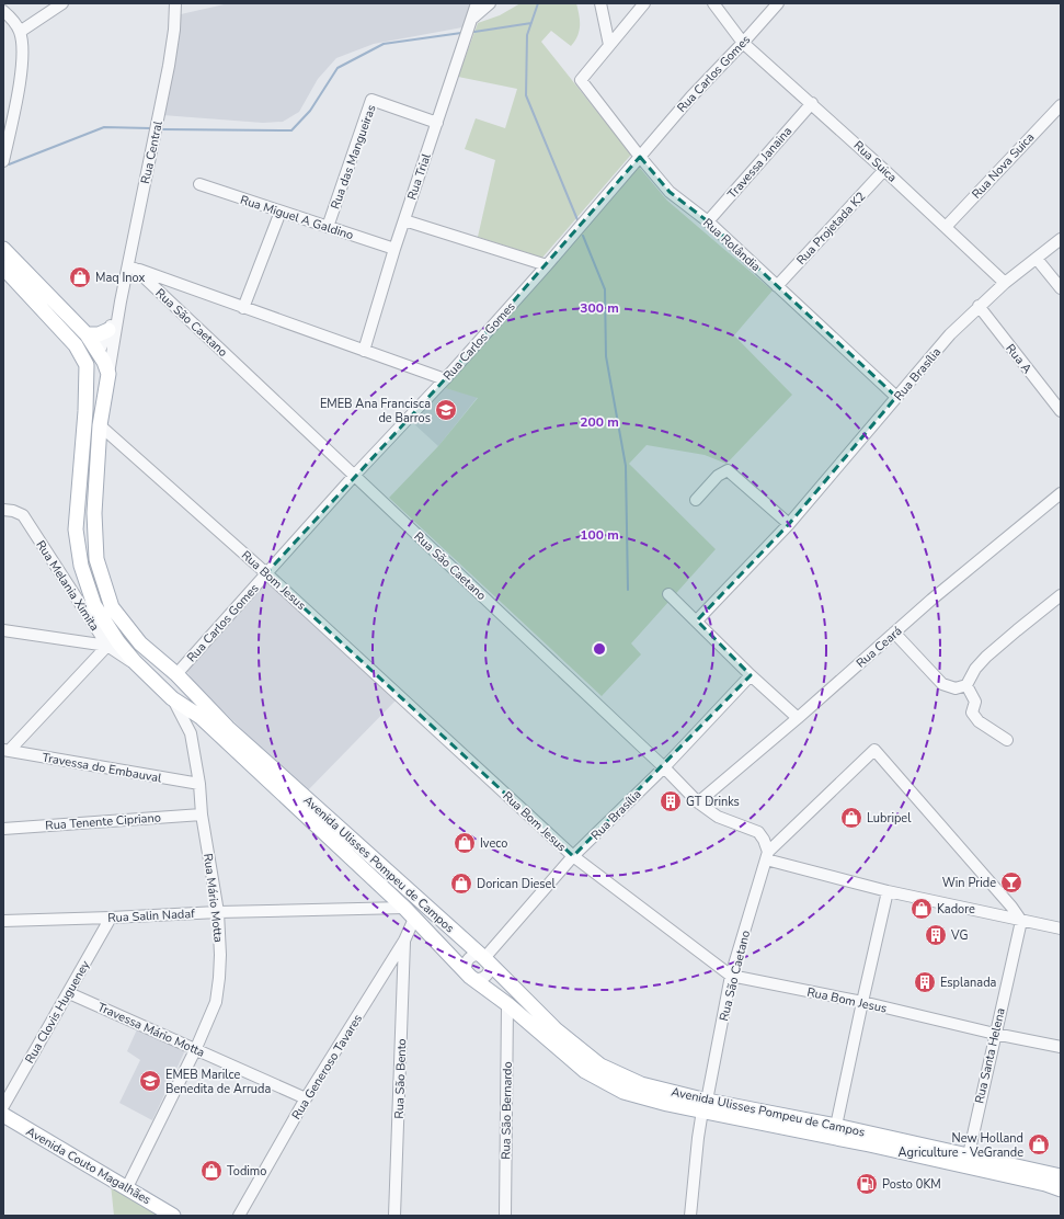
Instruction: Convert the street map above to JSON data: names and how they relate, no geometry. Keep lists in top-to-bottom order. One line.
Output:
{"streets":{"main road":["Avenida Ulisses Pompeu de Campos","Avenida Couto Magalhães"],"street":["Rua Carlos Gomes","Rua Central","Rua das Mangueiras","Rua Suica","Travessa Janaina","Rua Nova Suica","Rua Trial","Rua Miguel A Galdino","Rua Projetada K2","Rua Rolândia","Rua São Caetano","Rua A","Rua Brasília","Rua Bom Jesus","Rua Melania Ximita","Rua Ceará","Travessa do Embauval","Rua Tenente Cipriano","Rua Mário Motta","Rua Salin Nadaf","Rua Clovis Hugueney","Travessa Mário Motta","Rua Santa Helena","Rua Generoso Tavares","Rua São Bento","Rua São Bernardo"]},"crossings":[["Rua Carlos Gomes","Rua Suica"],["Rua Carlos Gomes","Rua Rolândia"],["Rua Carlos Gomes","Rua São Caetano"],["Rua Carlos Gomes","Rua Bom Jesus"],["Rua Carlos Gomes","Avenida Ulisses Pompeu de Campos"],["Rua Central","Rua São Caetano"],["Rua Central","Avenida Ulisses Pompeu de Campos"],["Rua das Mangueiras","Rua Trial"],["Rua das Mangueiras","Rua Miguel A Galdino"],["Rua Suica","Travessa Janaina"],["Rua Suica","Rua Nova Suica"],["Rua Suica","Rua Projetada K2"],["Rua Suica","Rua Brasília"],["Travessa Janaina","Rua Rolândia"],["Rua Trial","Rua Miguel A Galdino"],["Rua Trial","Rua São Caetano"],["Rua Projetada K2","Rua Rolândia"],["Rua Rolândia","Rua Brasília"],["Rua São Caetano","Rua Brasília"],["Rua São Caetano","Rua Bom Jesus"],["Rua São Caetano","Rua Ceará"],["Rua São Caetano","Avenida Ulisses Pompeu de Campos"],["Rua São Caetano","Rua Santa Helena"],["Rua A","Rua Brasília"],["Rua Brasília","Rua Bom Jesus"],["Rua Brasília","Avenida Ulisses Pompeu de Campos"],["Rua Bom Jesus","Avenida Ulisses Pompeu de Campos"],["Rua Bom Jesus","Rua Santa Helena"],["Rua Melania Ximita","Avenida Ulisses Pompeu de Campos"],["Travessa do Embauval","Rua Mário Motta"],["Rua Tenente Cipriano","Rua Mário Motta"],["Avenida Ulisses Pompeu de Campos","Rua Mário Motta"],["Avenida Ulisses Pompeu de Campos","Rua Salin Nadaf"],["Avenida Ulisses Pompeu de Campos","Rua Santa Helena"],["Avenida Ulisses Pompeu de Campos","Rua Generoso Tavares"],["Avenida Ulisses Pompeu de Campos","Rua São Bernardo"],["Rua Mário Motta","Rua Salin Nadaf"],["Rua Mário Motta","Travessa Mário Motta"],["Rua Mário Motta","Avenida Couto Magalhães"],["Rua Salin Nadaf","Rua Clovis Hugueney"],["Rua Clovis Hugueney","Travessa Mário Motta"],["Travessa Mário Motta","Rua Generoso Tavares"],["Rua Generoso Tavares","Rua São Bento"]],"places":{"shop":["Maq Inox","Lubripel","Iveco","Dorican Diesel","Kadore","New Holland Agriculture - VeGrande","Todimo"],"school or university":["EMEB Ana Francisca de Barros","EMEB Marilce Benedita de Arruda"],"building":["GT Drinks","VG","Esplanada"],"bar":["Win Pride"],"fuel station":["Posto 0KM"]},"rings":["300 m","200 m","100 m"]}
